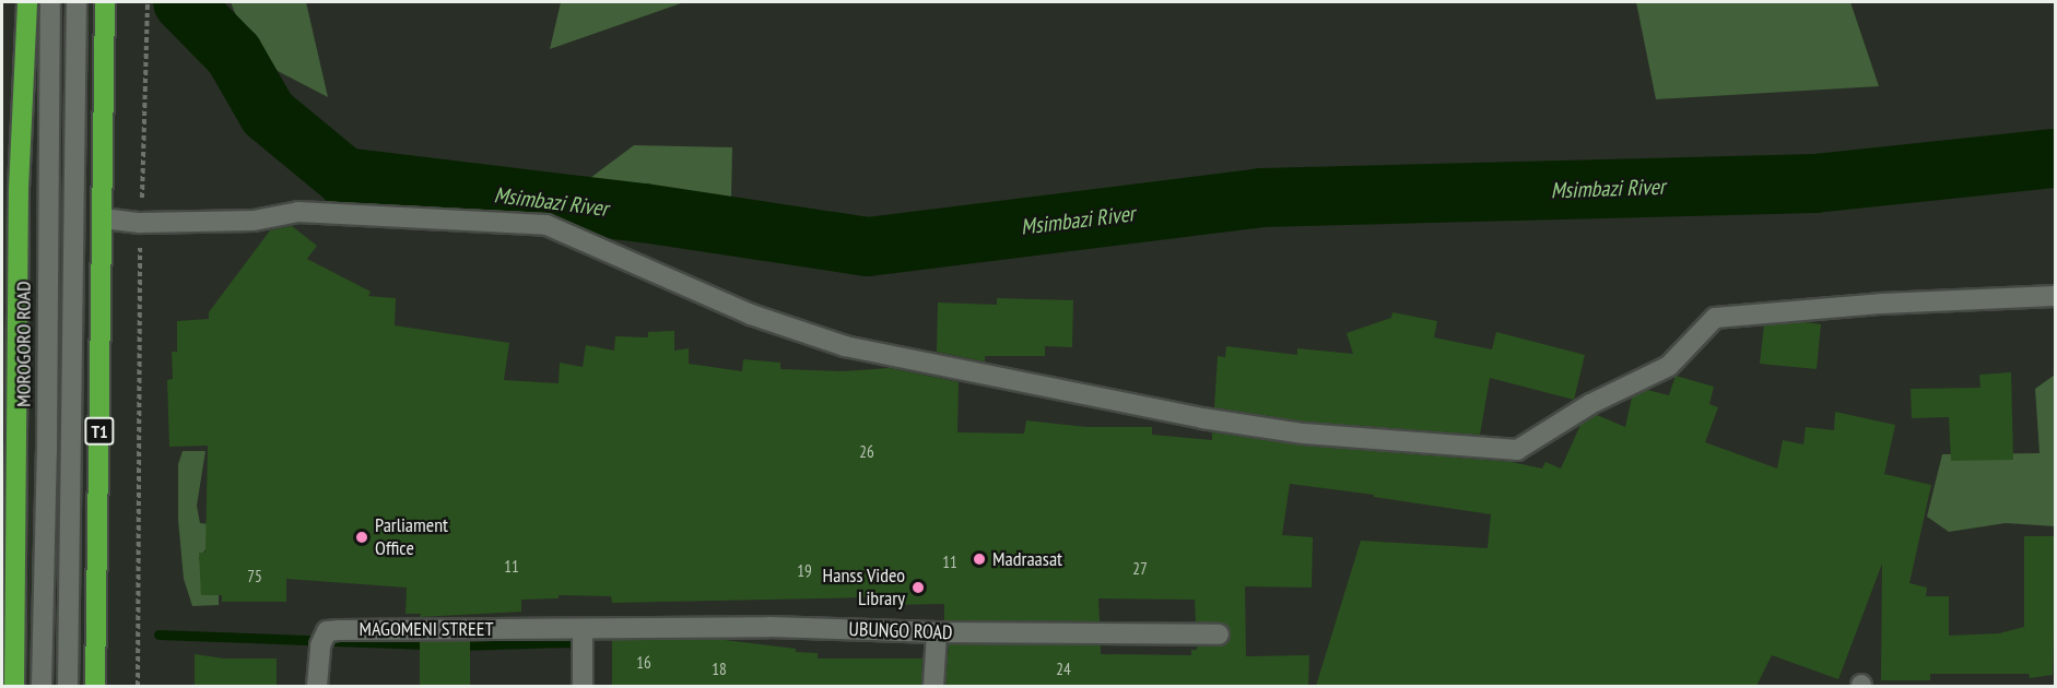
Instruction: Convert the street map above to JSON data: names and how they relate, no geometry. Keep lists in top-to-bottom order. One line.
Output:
{"streets":{"highway":["MOROGORO ROAD","T1"],"street":["MAGOMENI STREET","UBUNGO ROAD"]},"crossings":[["MAGOMENI STREET","UBUNGO ROAD"]],"water":["Msimbazi River"],"places":["Parliament Office","Madraasat","Hanss Video Library"],"house_numbers":["26","11","11","27","19","75","16","18","24"]}
